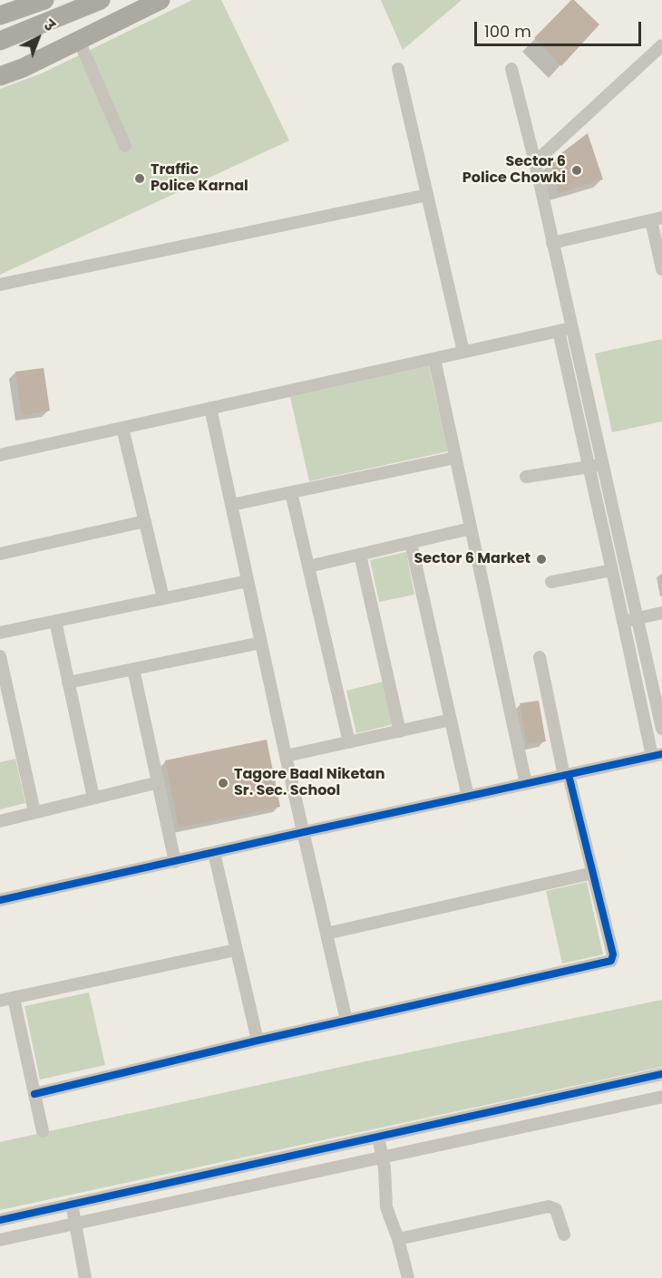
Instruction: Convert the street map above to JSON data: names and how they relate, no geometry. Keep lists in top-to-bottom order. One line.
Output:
{"places":["Sector 6 Police Chowki","Traffic Police Karnal","Sector 6 Market","Tagore Baal Niketan Sr. Sec. School"],"scale_bar":"100 m","north":"top right"}
